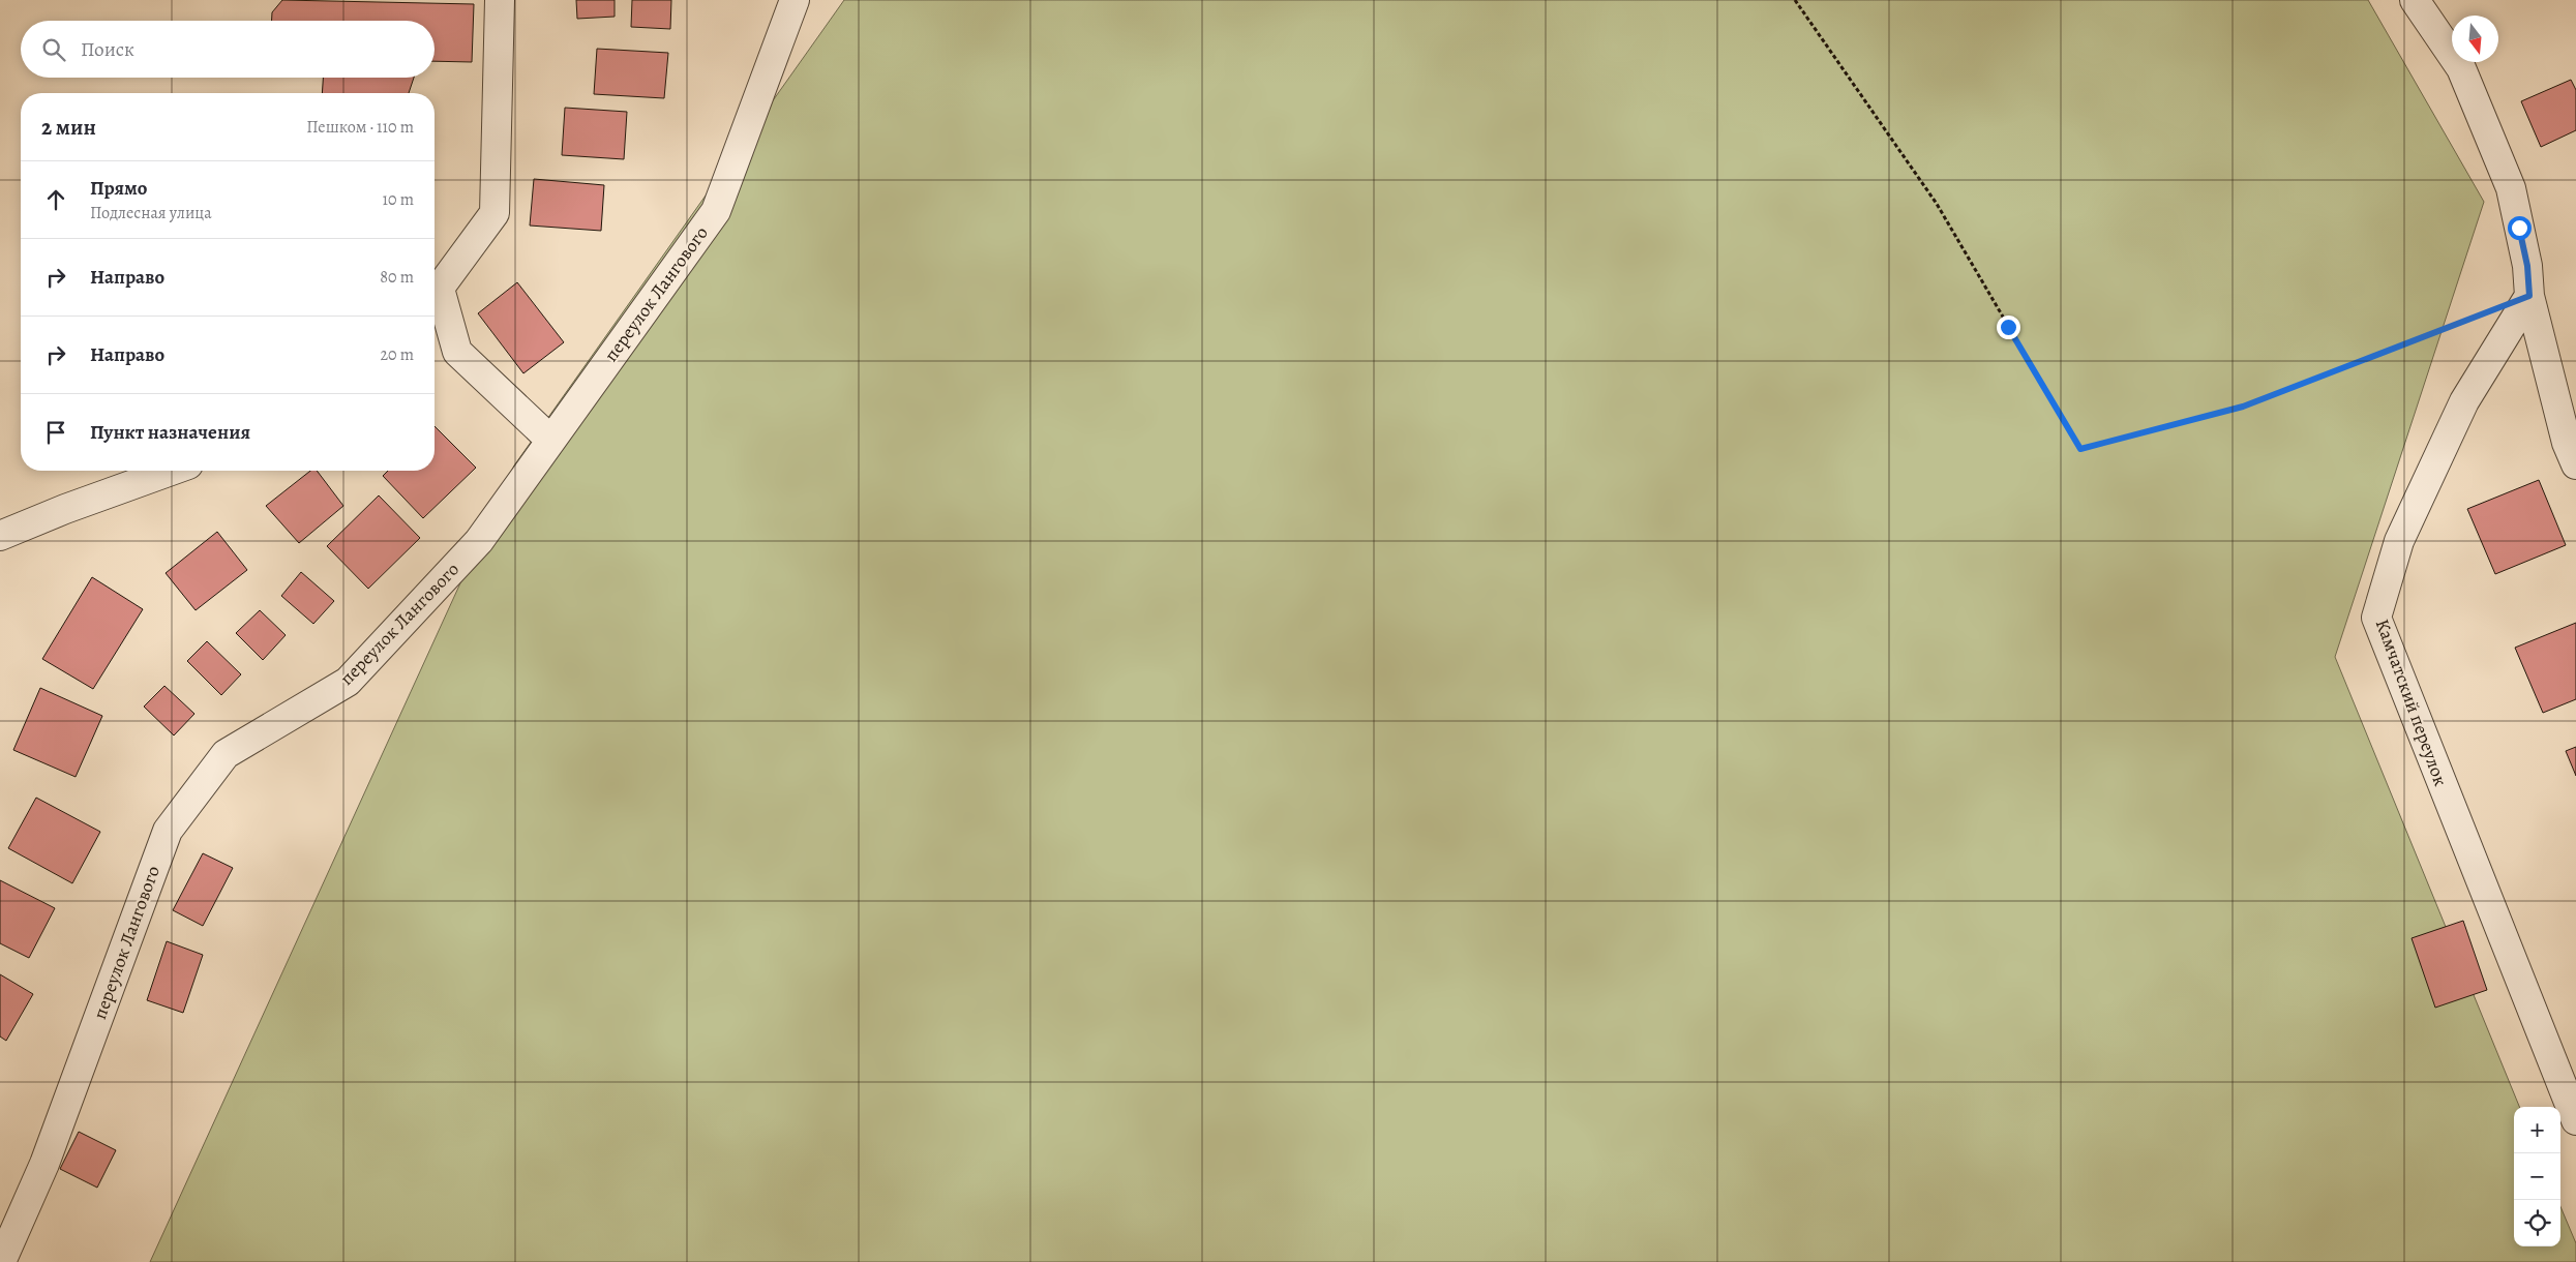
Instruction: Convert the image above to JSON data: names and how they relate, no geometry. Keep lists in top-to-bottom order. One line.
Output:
{"streets":{"street":["переулок Лангового","Камчатский переулок"]},"north":"bottom","page":{"search":"Поиск","heading":["2 мин","Пешком · 110 m"],"list":[["Прямо","Подлесная улица","10 m"],["Направо","80 m"],["Направо","20 m"],"Пункт назначения"],"map_buttons":["+","−"]}}
